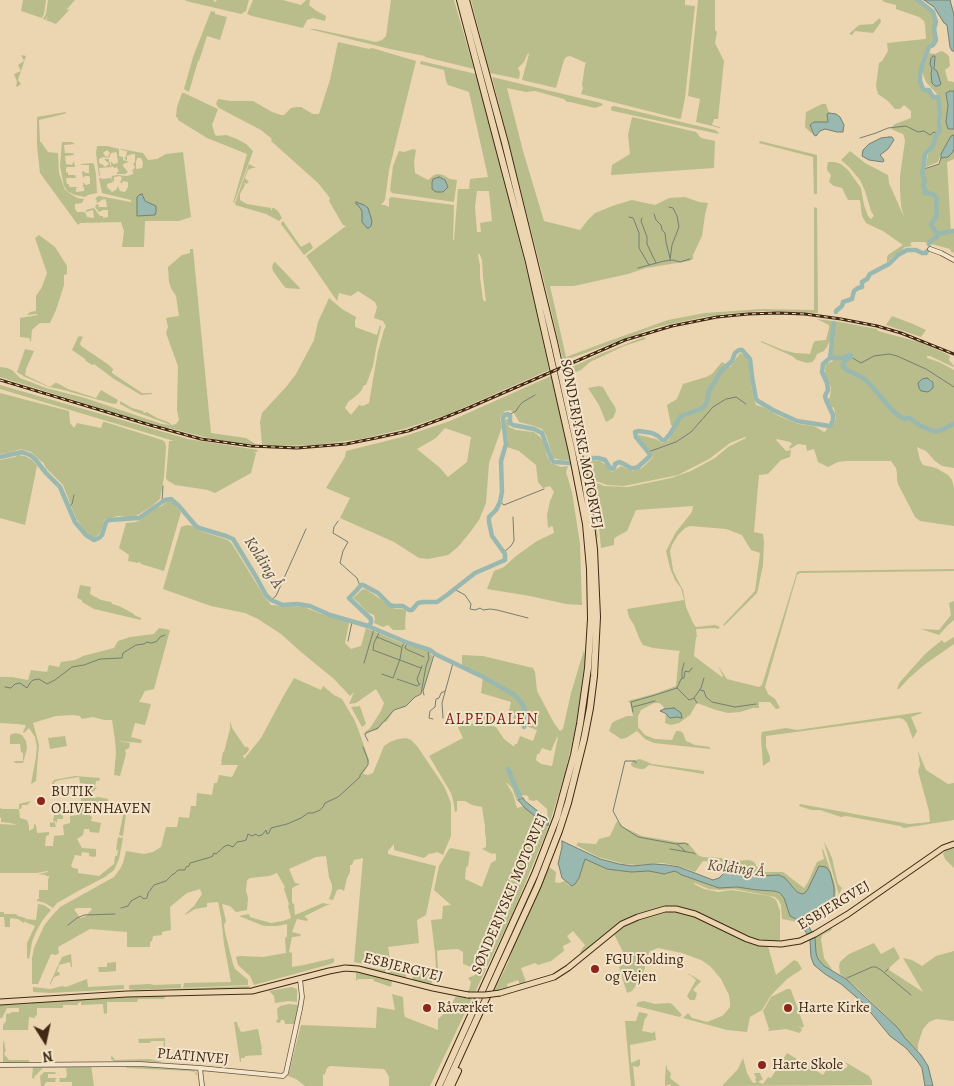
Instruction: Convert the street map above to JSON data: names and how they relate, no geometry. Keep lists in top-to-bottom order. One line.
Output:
{"streets":{"highway":["SØNDERJYSKE MOTORVEJ"],"main road":["ESBJERGVEJ"],"street":["PLATINVEJ"]},"crossings":[["ESBJERGVEJ","PLATINVEJ"]],"districts":["ALPEDALEN"],"water":["Kolding Å"],"places":["BUTIK OLIVENHAVEN","FGU Kolding og Vejen","Råværket","Harte Kirke","Harte Skole"],"north":"bottom"}
